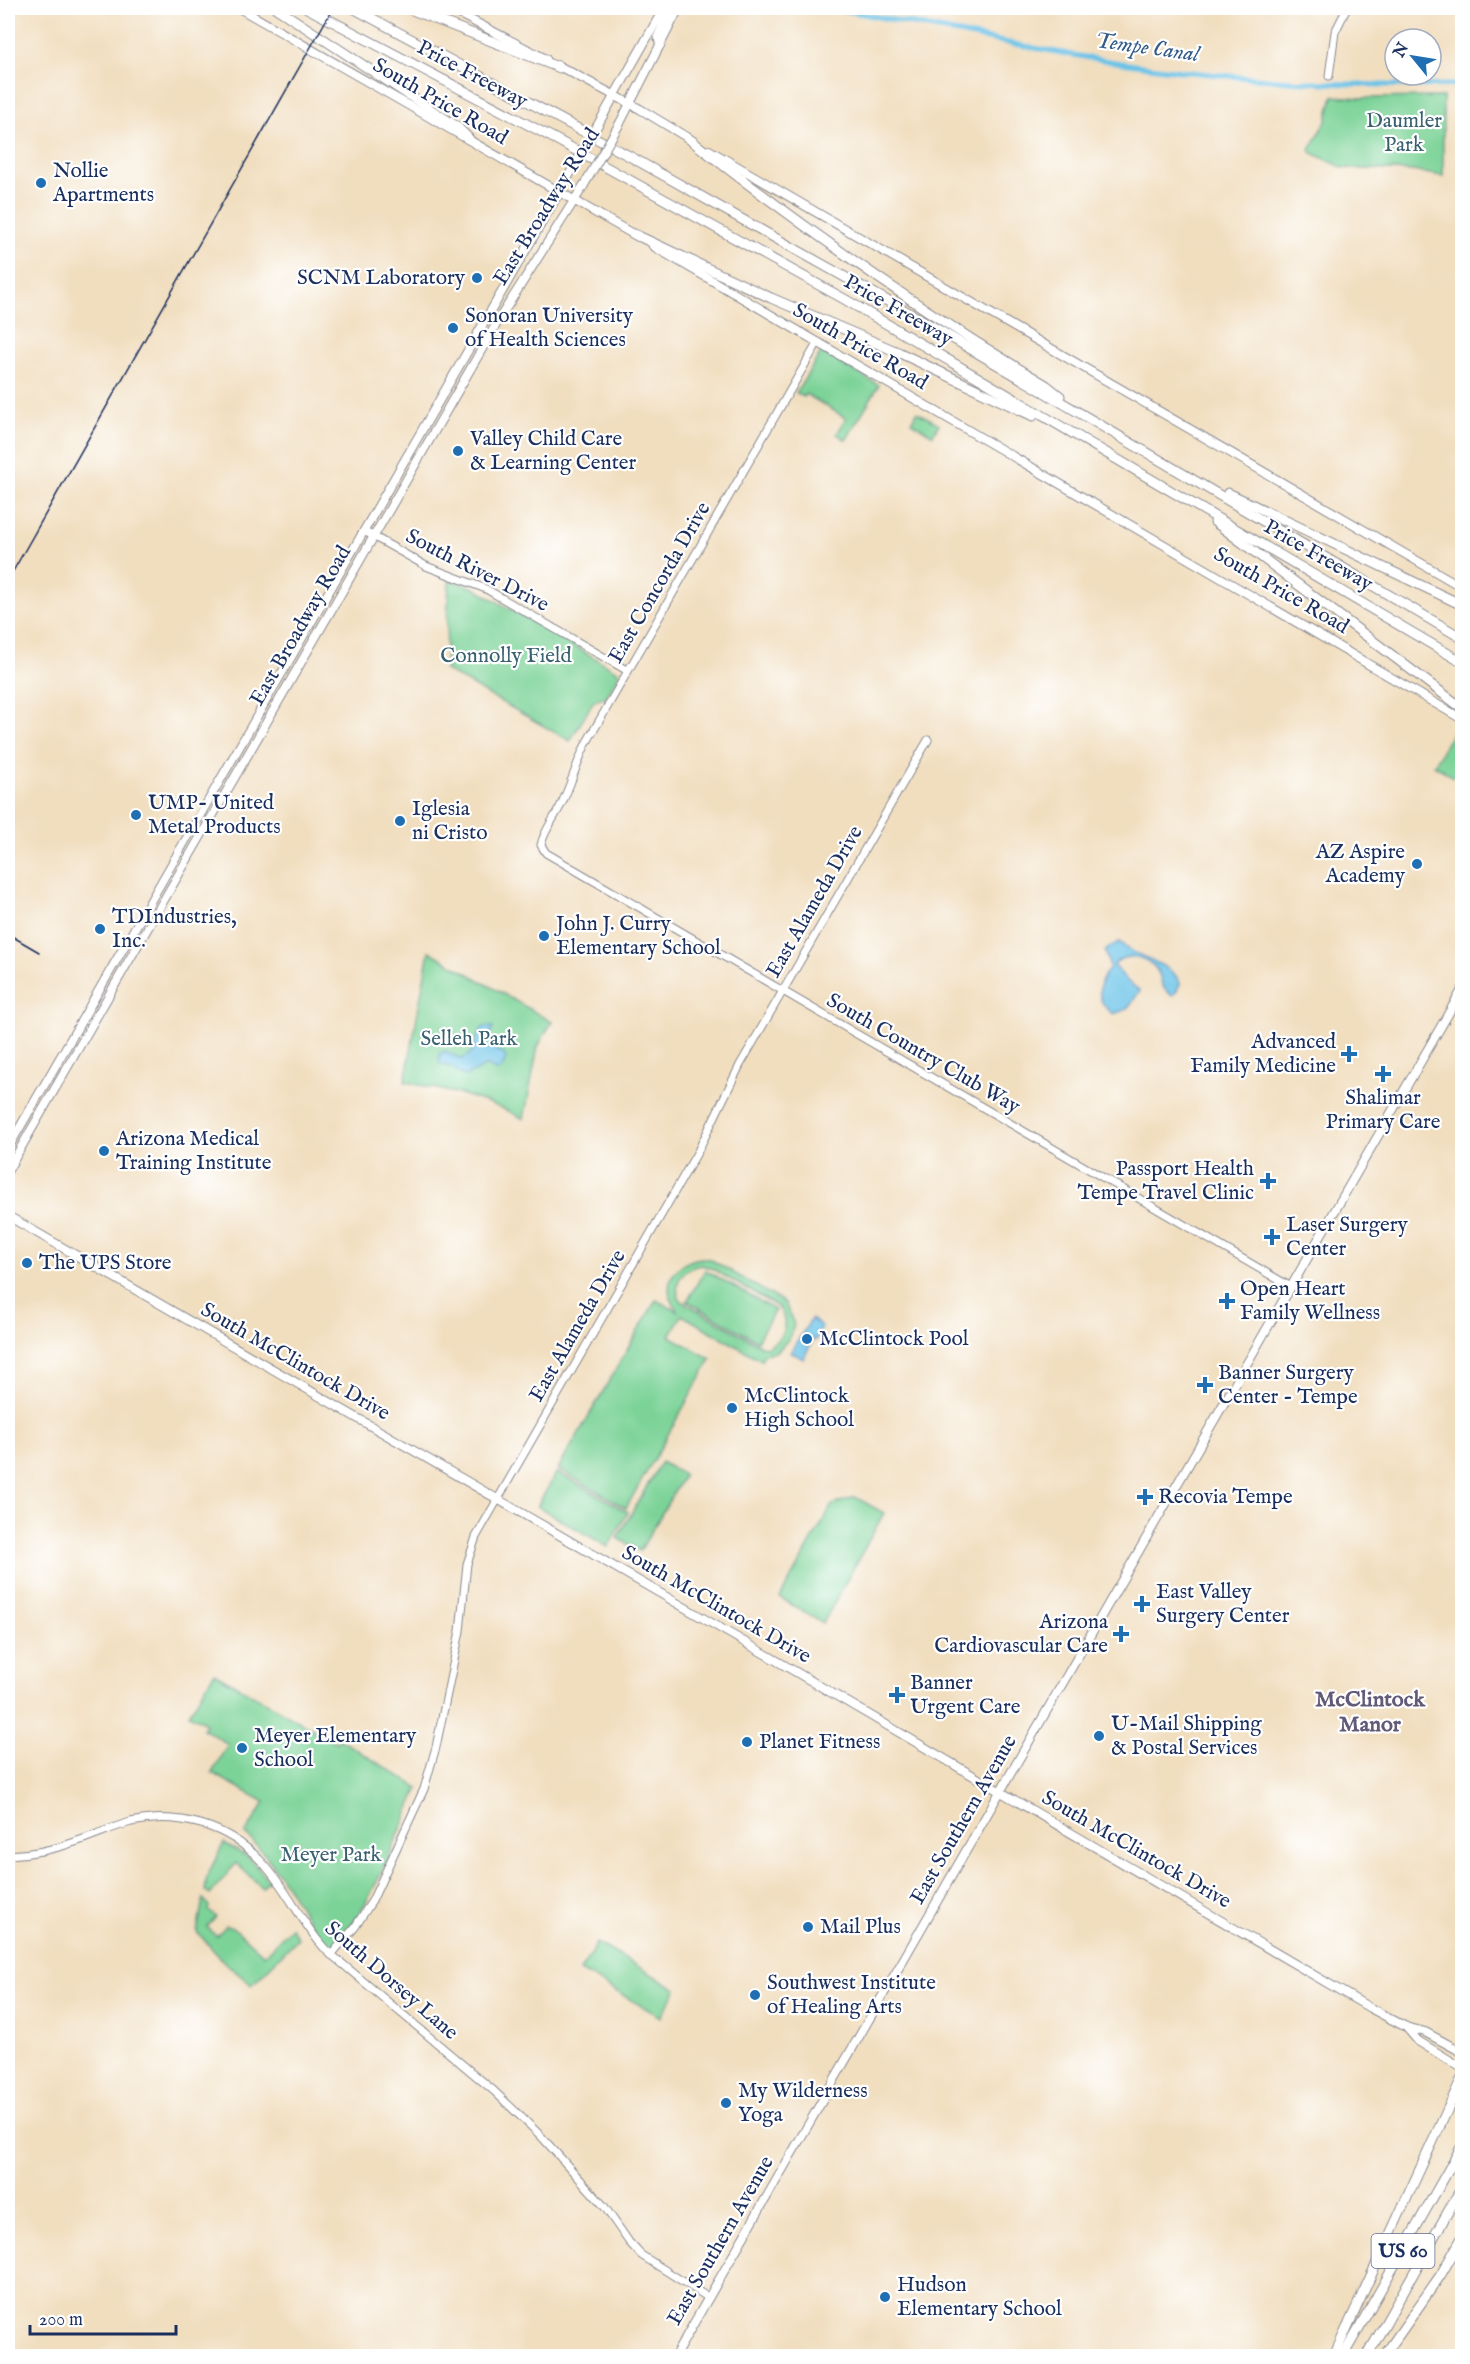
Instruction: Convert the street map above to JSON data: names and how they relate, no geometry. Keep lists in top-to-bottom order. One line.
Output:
{"streets":{"highway":["Price Freeway","US 60"],"main road":["South Price Road","East Broadway Road","South McClintock Drive","East Southern Avenue"],"street":["South River Drive","East Concorda Drive","East Alameda Drive","South Country Club Way","South Dorsey Lane"]},"crossings":[["South Price Road","East Broadway Road"],["South Price Road","East Concorda Drive"],["East Broadway Road","South River Drive"],["South River Drive","East Concorda Drive"],["East Concorda Drive","South Country Club Way"],["East Alameda Drive","South Country Club Way"],["East Alameda Drive","South McClintock Drive"],["East Alameda Drive","South Dorsey Lane"],["South Country Club Way","East Southern Avenue"],["South McClintock Drive","East Southern Avenue"],["East Southern Avenue","South Dorsey Lane"]],"districts":["McClintock Manor"],"water":["Tempe Canal"],"parks":["Daumler Park","Connolly Field","Selleh Park","Meyer Park"],"places":{"other":["Nollie Apartments","SCNM Laboratory","Sonoran University of Health Sciences","Valley Child Care & Learning Center","UMP- United Metal Products","Iglesia ni Cristo","AZ Aspire Academy","TDIndustries, Inc.","John J. Curry Elementary School","Arizona Medical Training Institute","The UPS Store","McClintock Pool","McClintock High School","U-Mail Shipping & Postal Services","Planet Fitness","Meyer Elementary School","Mail Plus","Southwest Institute of Healing Arts","My Wilderness Yoga","Hudson Elementary School"],"health":["Advanced Family Medicine","Shalimar Primary Care","Passport Health Tempe Travel Clinic","Laser Surgery Center","Open Heart Family Wellness","Banner Surgery Center - Tempe","Recovia Tempe","East Valley Surgery Center","Arizona Cardiovascular Care","Banner Urgent Care"]},"scale_bar":"200 m","north":"top left"}
